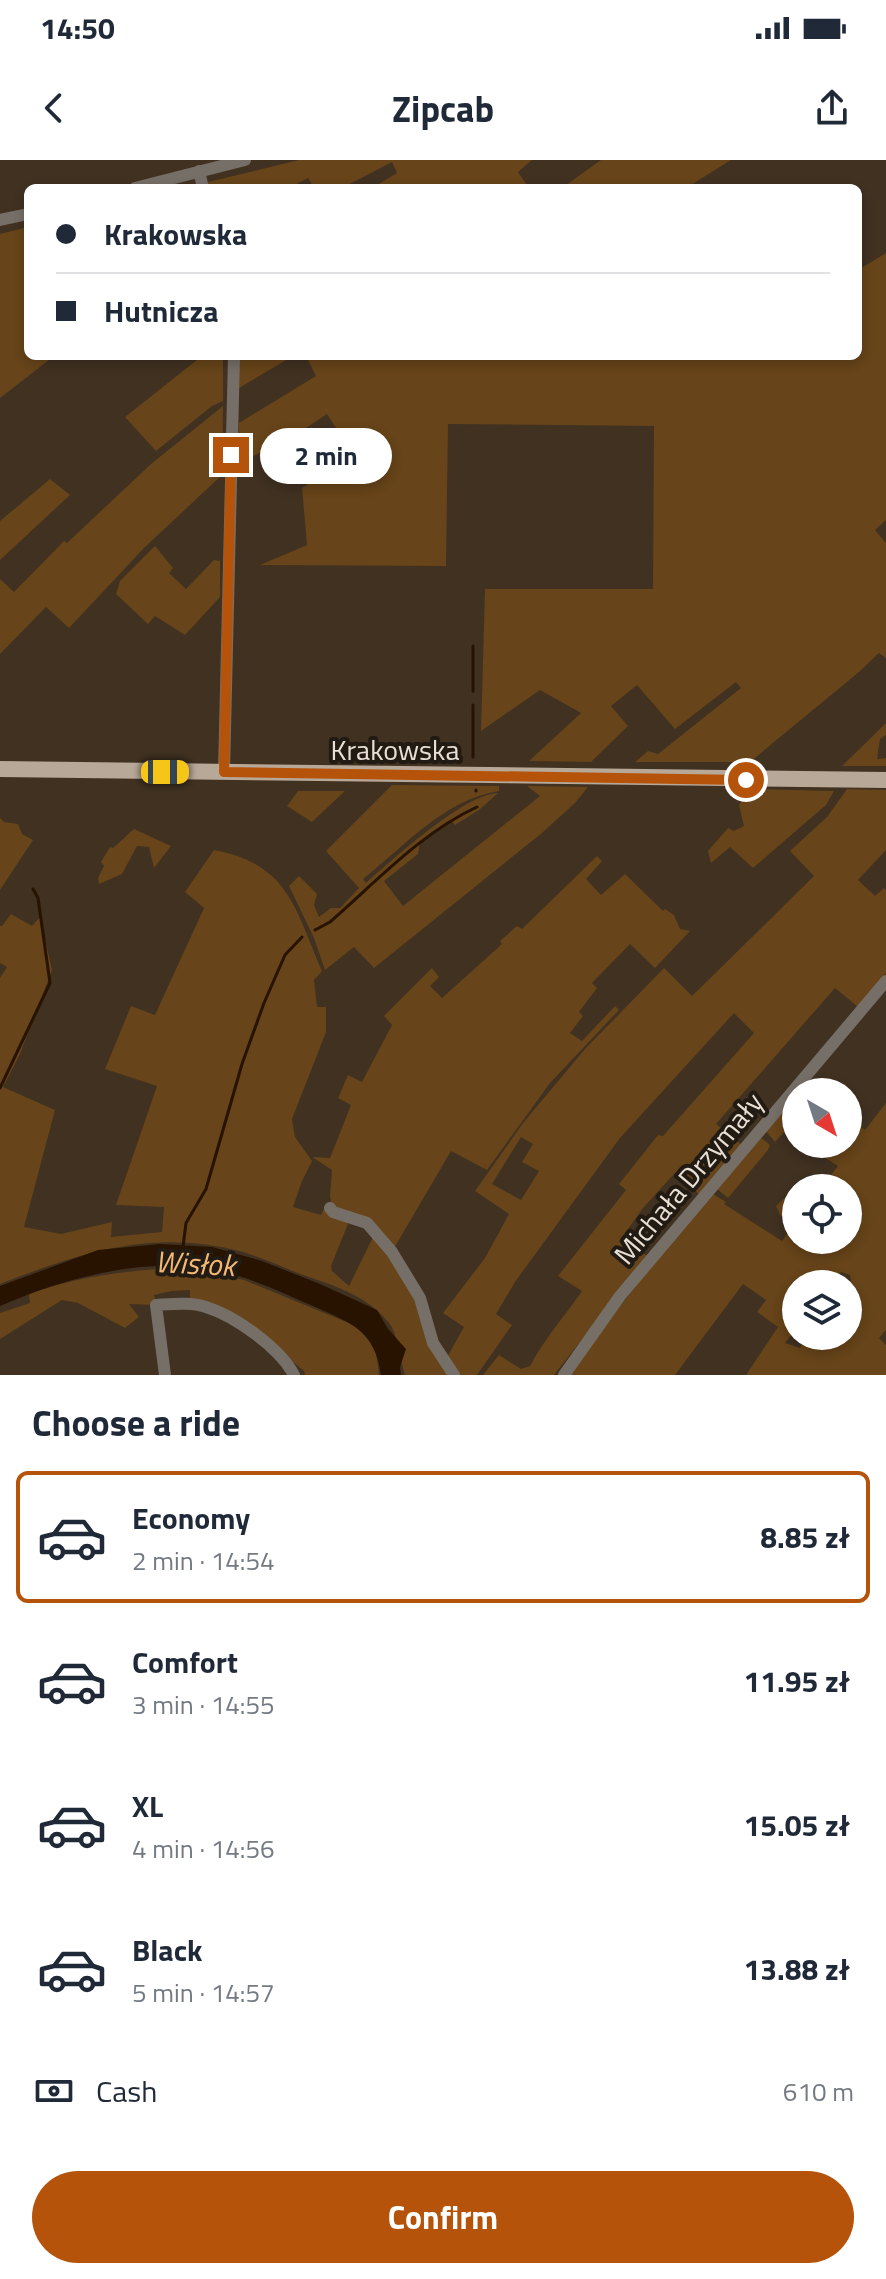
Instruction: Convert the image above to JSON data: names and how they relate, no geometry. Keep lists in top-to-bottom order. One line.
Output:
{"streets":{"main road":["Krakowska"],"street":["Michała Drzymały"]},"water":["Wisłok"],"north":"bottom right","page":{"status":"14:50","header":"Zipcab","banner":["Krakowska","Hutnicza"],"bubble":"2 min","heading":"Choose a ride","list":[{"name":"Economy","note":"2 min · 14:54","value":"8.85 zł"},{"name":"Comfort","note":"3 min · 14:55","value":"11.95 zł"},{"name":"XL","note":"4 min · 14:56","value":"15.05 zł"},{"name":"Black","note":"5 min · 14:57","value":"13.88 zł"}],"pay":["Cash","610 m"],"buttons":"Confirm"}}
